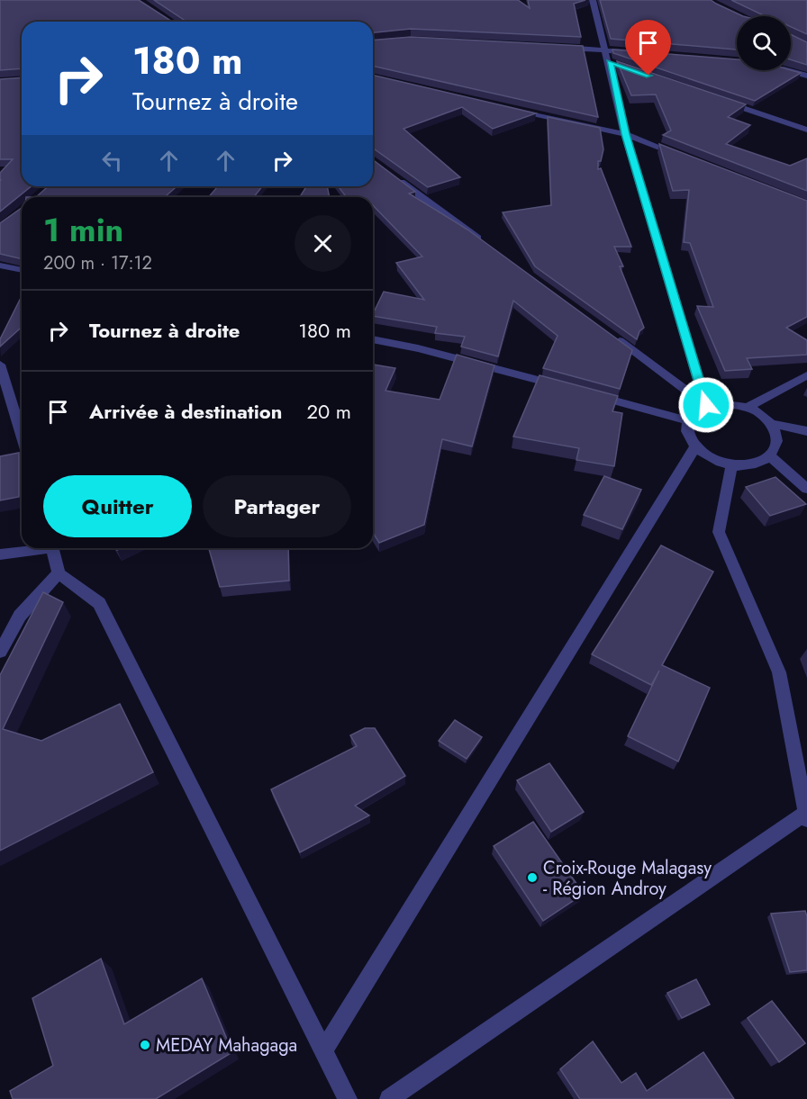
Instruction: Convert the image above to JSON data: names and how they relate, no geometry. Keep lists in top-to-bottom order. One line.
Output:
{"places":["Croix-Rouge Malagasy - Région Androy","MEDAY Mahagaga"],"page":{"turn":["180 m","Tournez à droite"],"heading":["1 min","200 m · 17:12"],"list":[{"name":"Tournez à droite","value":"180 m"},{"name":"Arrivée à destination","value":"20 m"}],"buttons":["Quitter","Partager"]}}
